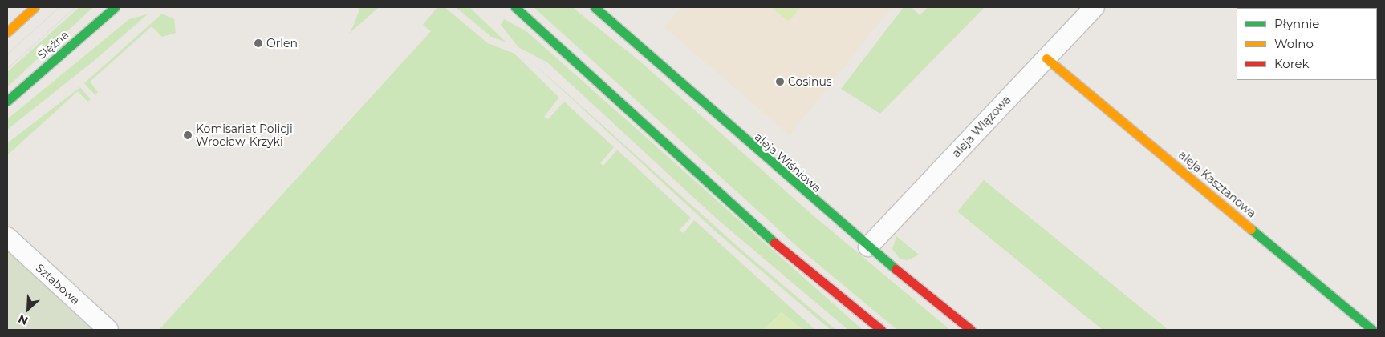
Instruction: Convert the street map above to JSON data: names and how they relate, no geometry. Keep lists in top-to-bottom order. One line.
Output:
{"streets":{"main road":["Ślężna","aleja Wiśniowa","aleja Kasztanowa"],"street":["aleja Wiązowa","Sztabowa"]},"crossings":[["aleja Wiązowa","aleja Wiśniowa"],["aleja Wiązowa","aleja Kasztanowa"]],"places":["Orlen","Cosinus","Komisariat Policji Wrocław-Krzyki"],"legend":["Płynnie","Wolno","Korek"],"north":"bottom left"}
